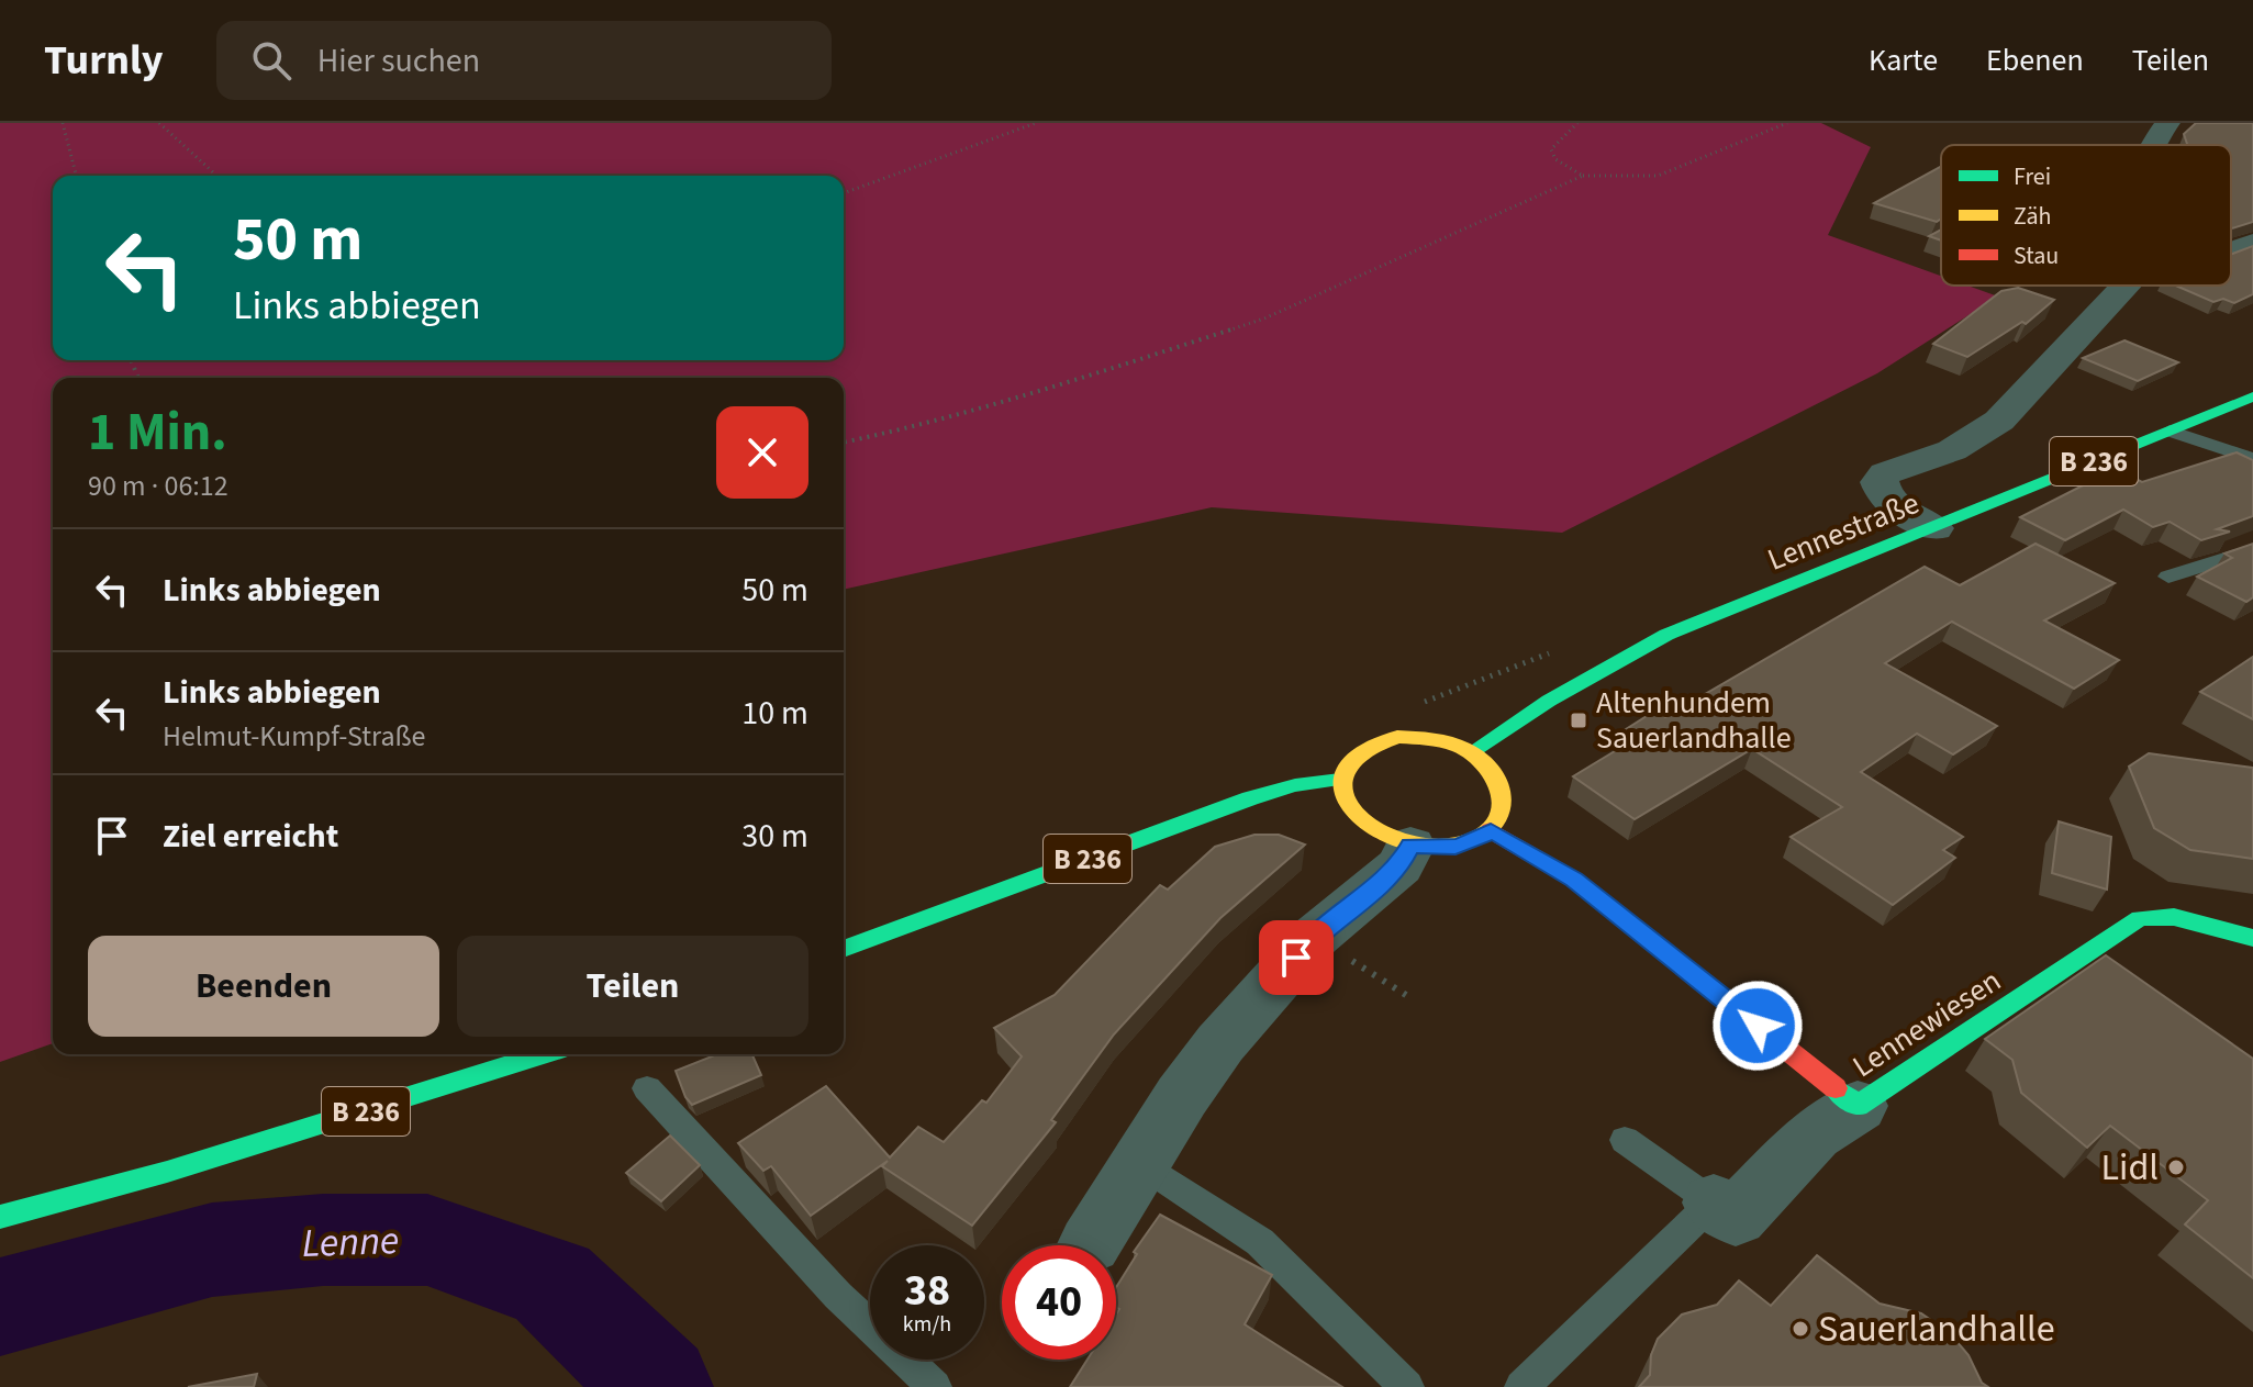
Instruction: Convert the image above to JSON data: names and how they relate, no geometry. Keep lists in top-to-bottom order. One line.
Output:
{"streets":{"main road":["B 236","Lennestraße","Lennewiesen"]},"crossings":[["B 236","Lennestraße"],["B 236","Lennewiesen"],["Lennestraße","Lennewiesen"]],"water":["Lenne"],"places":{"transit":["Altenhundem Sauerlandhalle"],"other":["Lidl","Sauerlandhalle"]},"legend":["Frei","Zäh","Stau"],"page":{"header":"Turnly","search":"Hier suchen","nav":["Karte","Ebenen","Teilen"],"turn":["50 m","Links abbiegen"],"heading":["1 Min.","90 m · 06:12"],"list":[{"name":"Links abbiegen","value":"50 m"},{"name":"Links abbiegen","note":"Helmut-Kumpf-Straße","value":"10 m"},{"name":"Ziel erreicht","value":"30 m"}],"buttons":["Beenden","Teilen"],"speed":"38 km/h","limit":"40"}}
